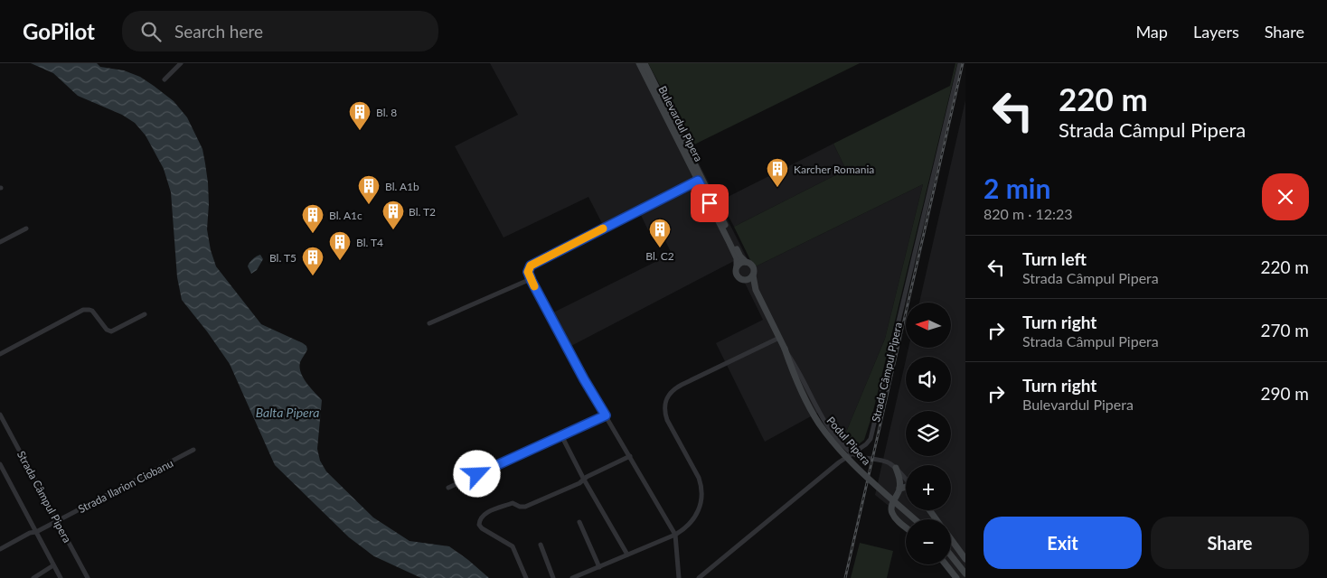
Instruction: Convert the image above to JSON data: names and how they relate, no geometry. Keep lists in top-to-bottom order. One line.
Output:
{"streets":{"main road":["Bulevardul Pipera","Podul Pipera"],"street":["Strada Câmpul Pipera","Strada Ilarion Ciobanu"]},"crossings":[["Strada Câmpul Pipera","Strada Ilarion Ciobanu"]],"water":["Balta Pipera"],"places":{"building":["Bl. 8","Karcher Romania","Bl. A1b","Bl. T2","Bl. A1c","Bl. C2","Bl. T4","Bl. T5"]},"north":"left","page":{"header":"GoPilot","search":"Search here","nav":["Map","Layers","Share"],"turn":["220 m","Strada Câmpul Pipera"],"heading":["2 min","820 m · 12:23"],"list":[{"name":"Turn left","note":"Strada Câmpul Pipera","value":"220 m"},{"name":"Turn right","note":"Strada Câmpul Pipera","value":"270 m"},{"name":"Turn right","note":"Bulevardul Pipera","value":"290 m"}],"map_buttons":["+","−"],"buttons":["Exit","Share"]}}
